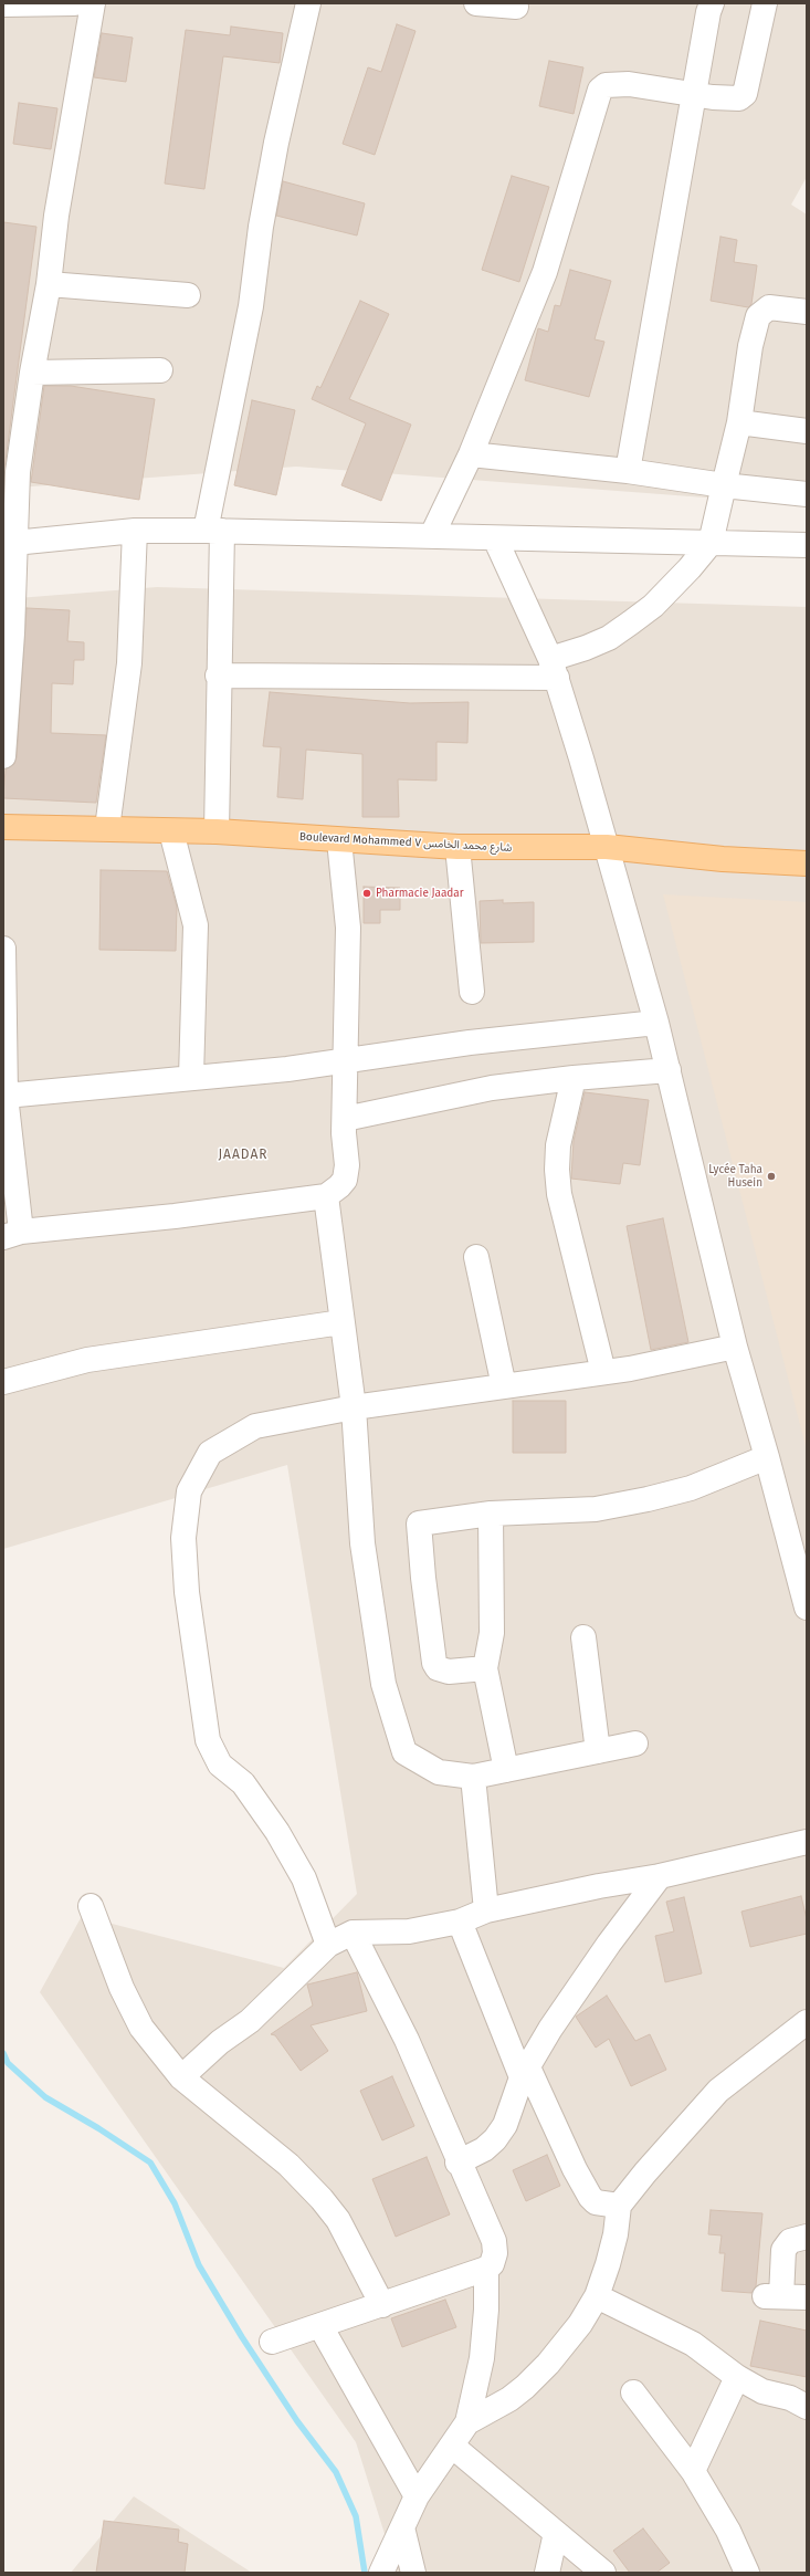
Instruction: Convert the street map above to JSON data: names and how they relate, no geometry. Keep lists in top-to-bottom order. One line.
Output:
{"streets":{"main road":["Boulevard Mohammed V شارع محمد الخامس"]},"districts":["JAADAR"],"places":["Pharmacie Jaadar","Lycée Taha Husein"]}
